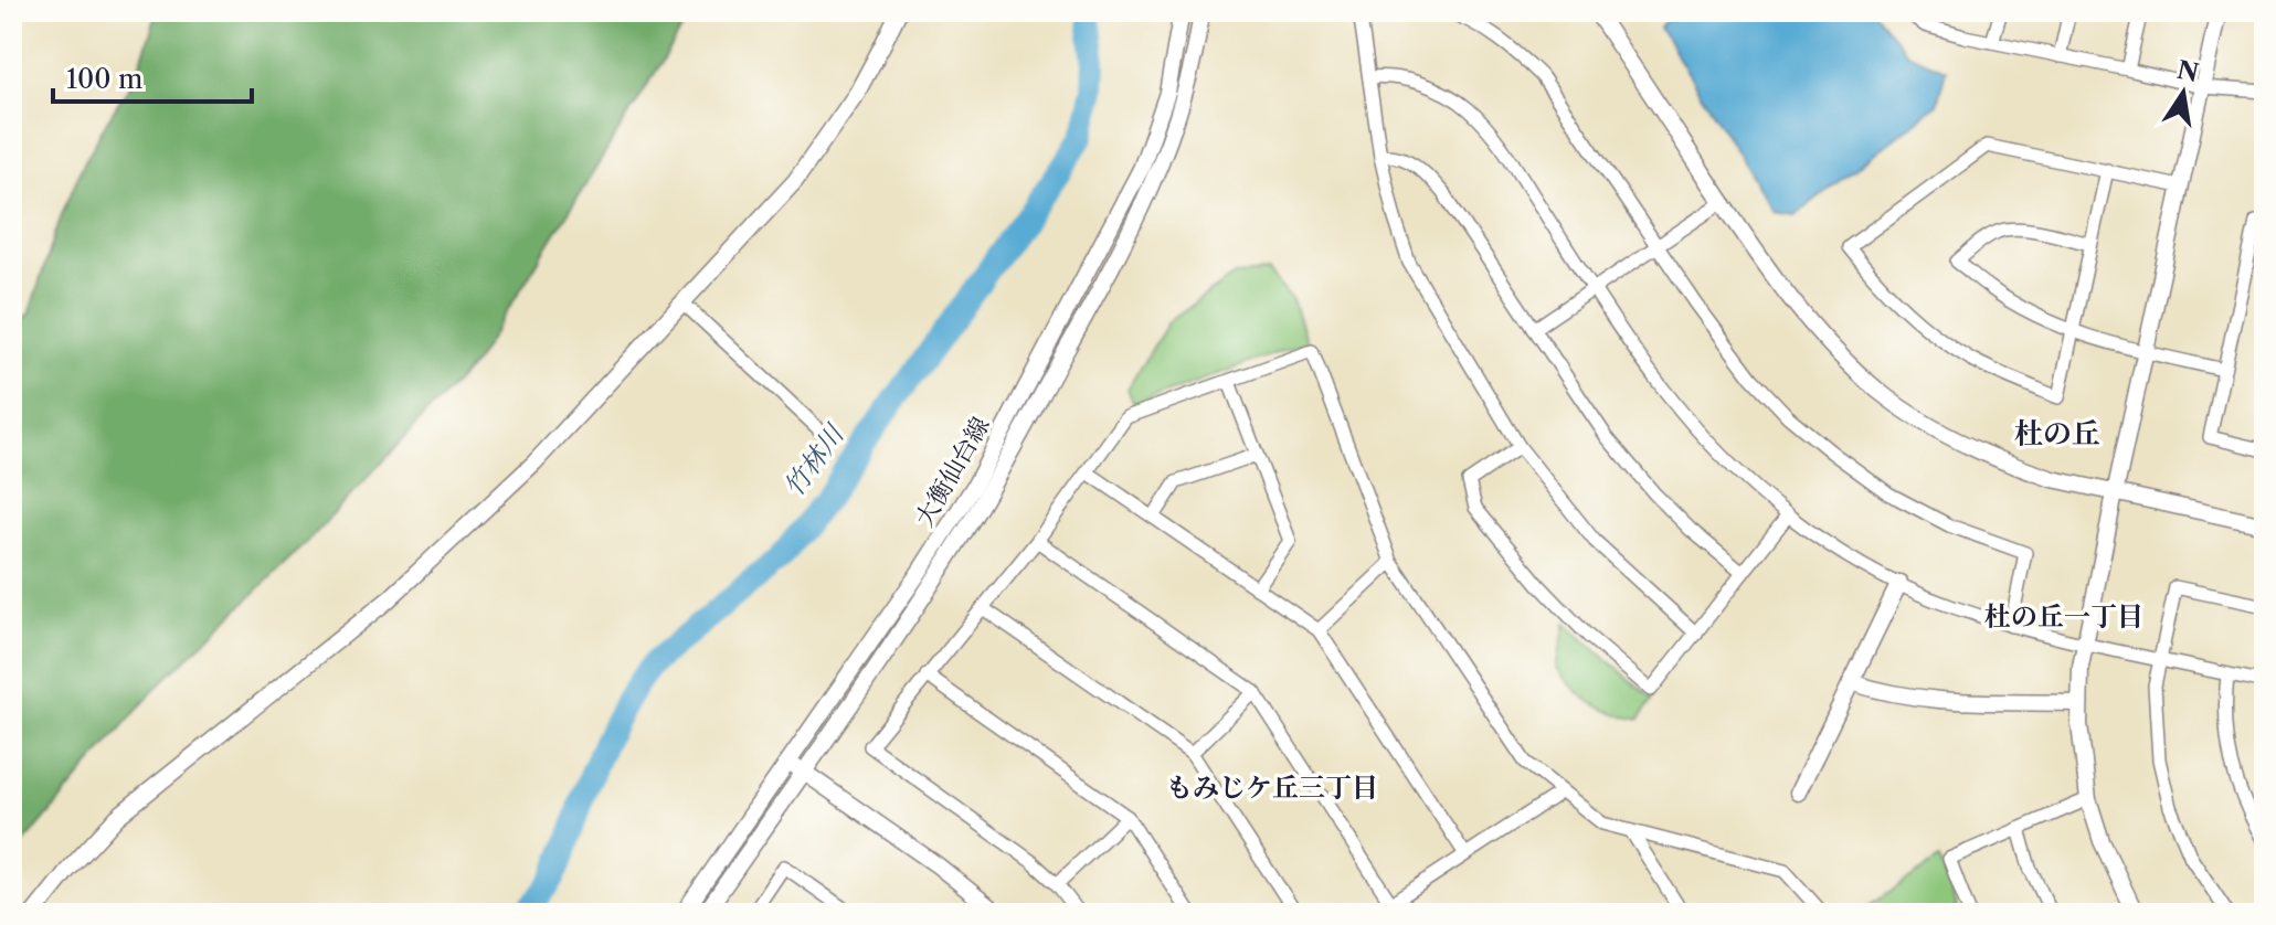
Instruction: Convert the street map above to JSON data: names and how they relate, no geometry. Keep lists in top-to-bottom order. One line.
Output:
{"streets":{"street":["大衡仙台線"]},"districts":["杜の丘","杜の丘一丁目","もみじケ丘三丁目"],"water":["竹林川"],"scale_bar":"100 m","north":"top"}
